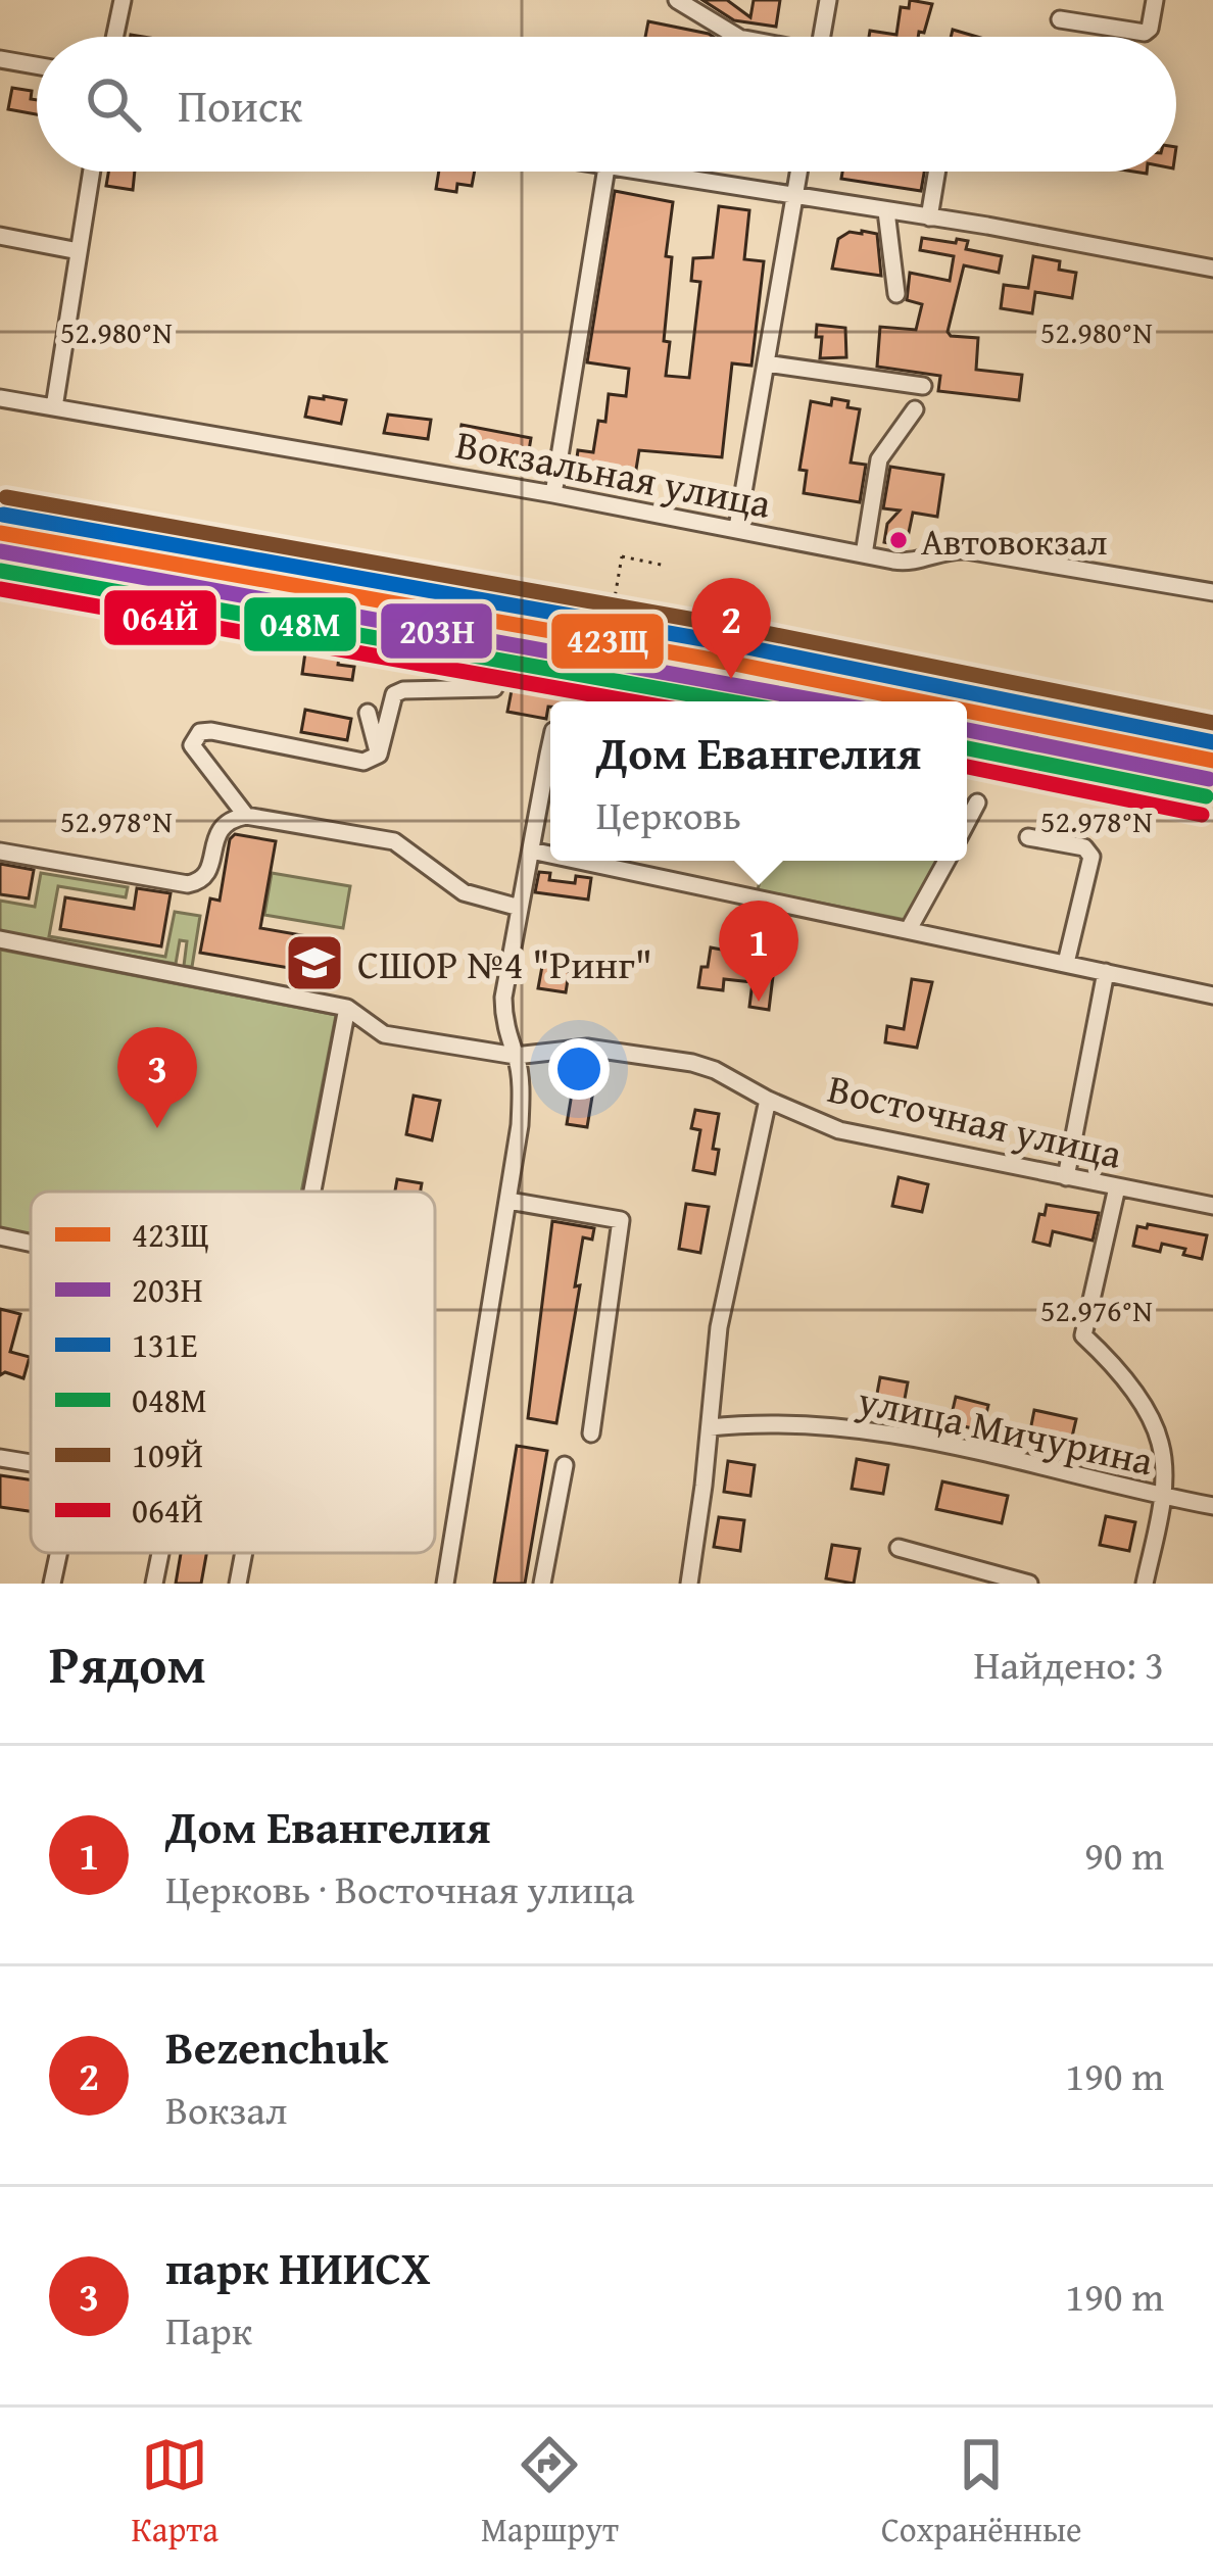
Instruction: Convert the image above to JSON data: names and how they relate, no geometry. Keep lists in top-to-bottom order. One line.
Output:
{"streets":{"street":["Вокзальная улица","Восточная улица","улица Мичурина"]},"places":{"other":["Автовокзал"],"school or university":["СШОР №4 \"Ринг\""]},"lines":["transit line 109Й","transit line 131Е","transit line 423Щ","transit line 203Н","transit line 048М","transit line 064Й"],"legend":["423Щ","203Н","131Е","048М","109Й","064Й"],"page":{"search":"Поиск","pins":["2","1","3"],"popup":["Дом Евангелия","Церковь"],"heading":["Рядом","Найдено: 3"],"list":[{"mark":"1","name":"Дом Евангелия","note":"Церковь · Восточная улица","value":"90 m"},{"mark":"2","name":"Bezenchuk","note":"Вокзал","value":"190 m"},{"mark":"3","name":"парк НИИСХ","note":"Парк","value":"190 m"}],"nav":["Карта","Маршрут","Сохранённые"]},"coordinates":["52.980°N","52.978°N","52.976°N"]}
